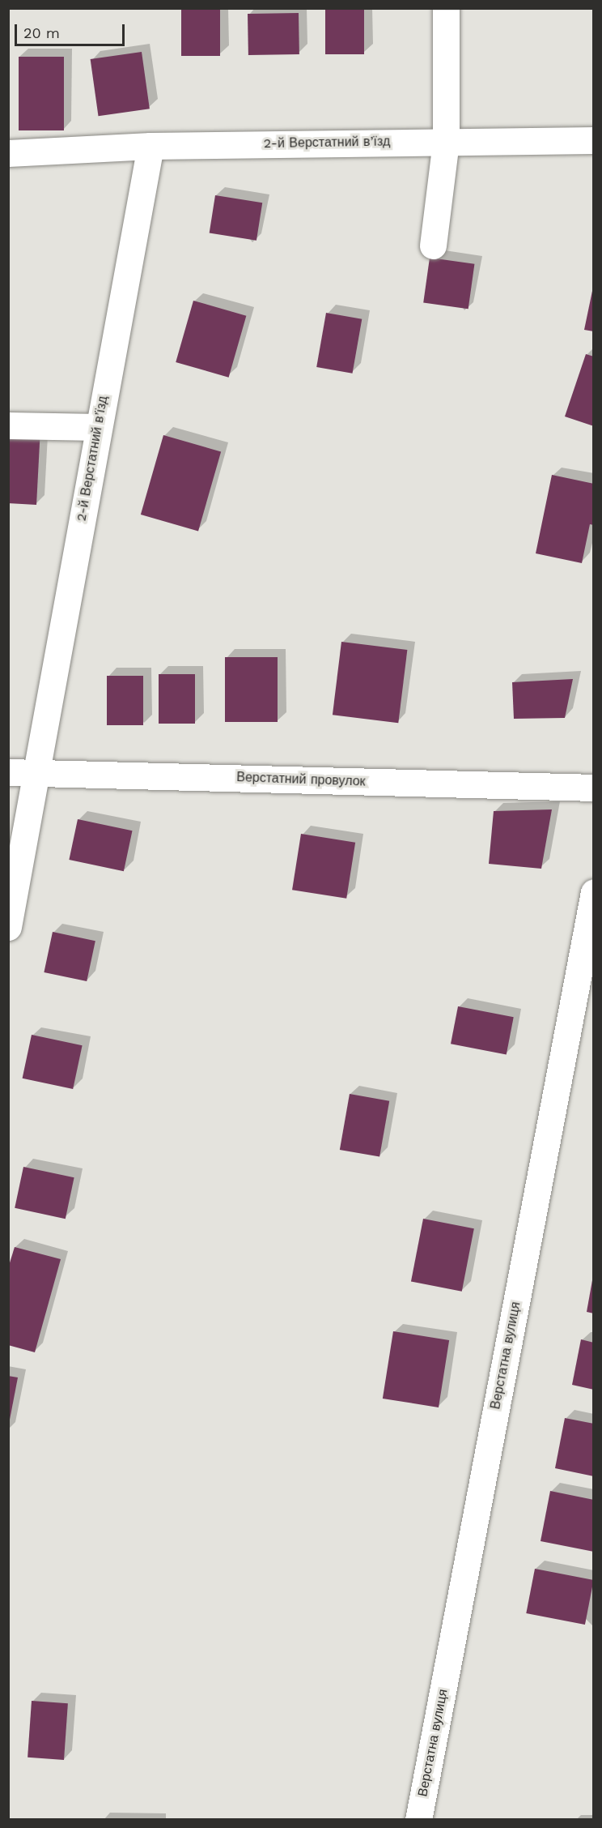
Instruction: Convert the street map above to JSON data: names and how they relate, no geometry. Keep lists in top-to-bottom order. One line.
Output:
{"streets":{"street":["2-й Верстатний в’їзд","Верстатний провулок","Верстатна вулиця"]},"crossings":[["2-й Верстатний в’їзд","Верстатний провулок"]],"scale_bar":"20 m"}
